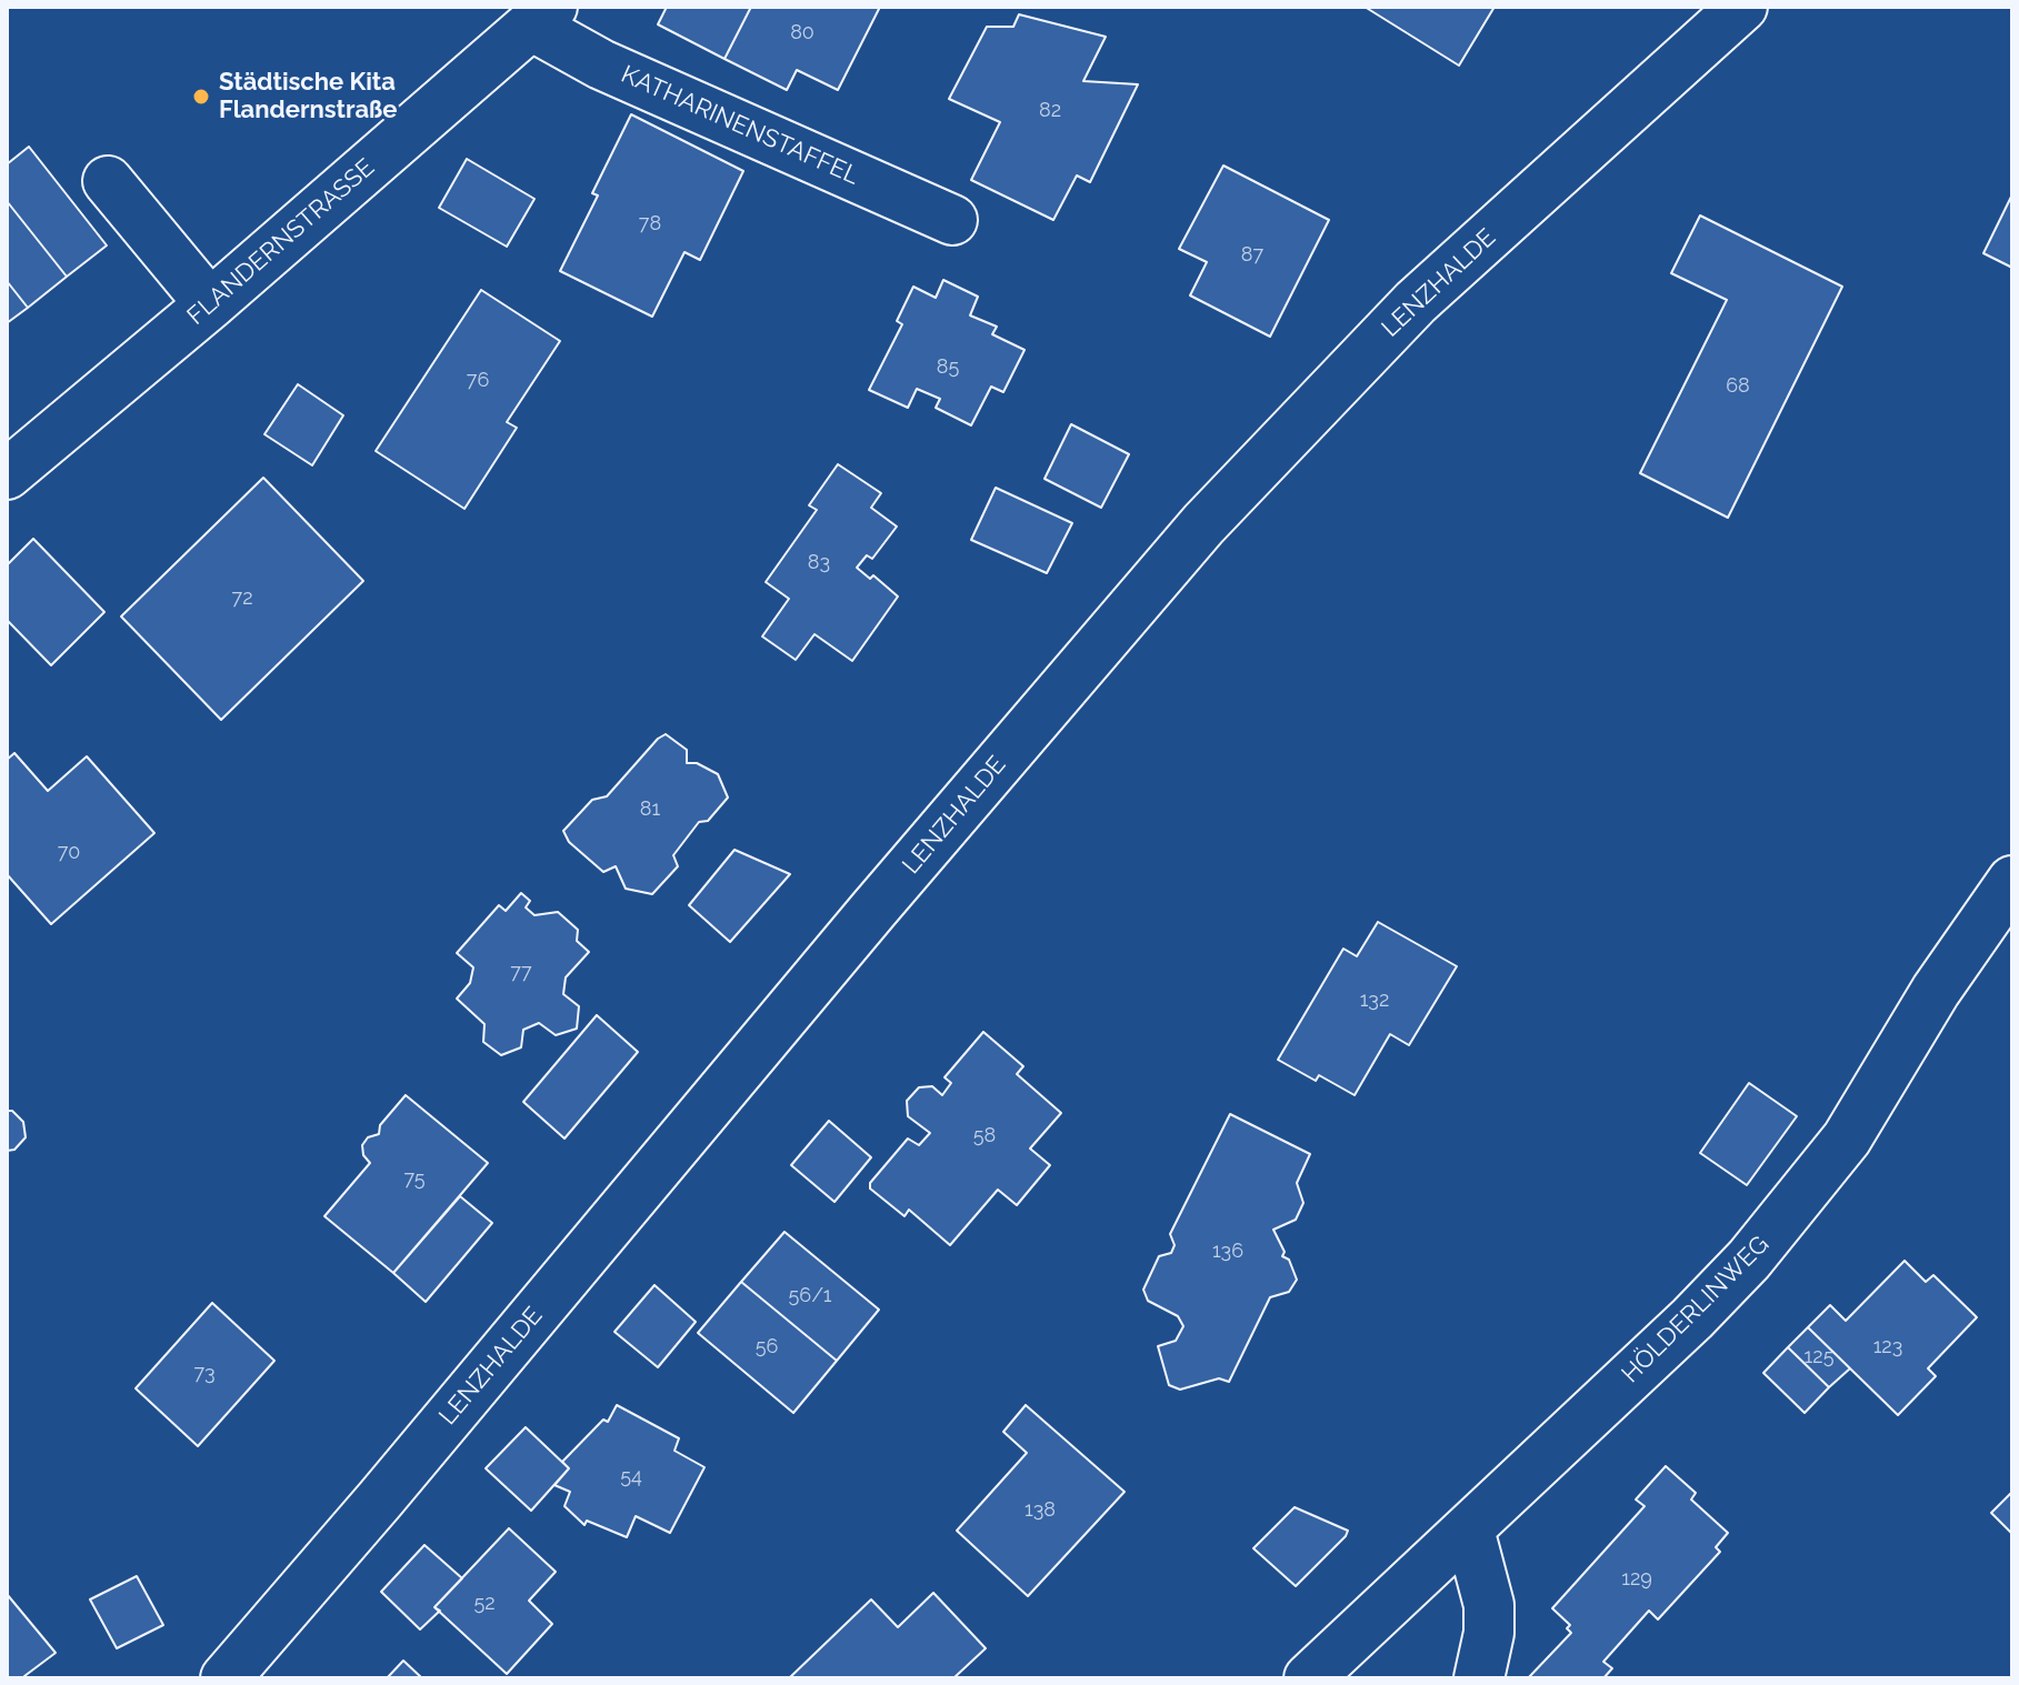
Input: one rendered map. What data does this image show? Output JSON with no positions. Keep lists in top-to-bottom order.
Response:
{
  "streets": {
    "street": [
      "KATHARINENSTAFFEL",
      "FLANDERNSTRASSE",
      "LENZHALDE",
      "HÖLDERLINWEG"
    ]
  },
  "crossings": [
    ["KATHARINENSTAFFEL", "FLANDERNSTRASSE"]
  ],
  "places": ["Städtische Kita Flandernstraße"],
  "house_numbers": [
    "80",
    "82",
    "78",
    "87",
    "85",
    "76",
    "68",
    "83",
    "72",
    "81",
    "70",
    "77",
    "132",
    "58",
    "75",
    "136",
    "56/1",
    "56",
    "123",
    "125",
    "73",
    "54",
    "138",
    "129",
    "52"
  ]
}
